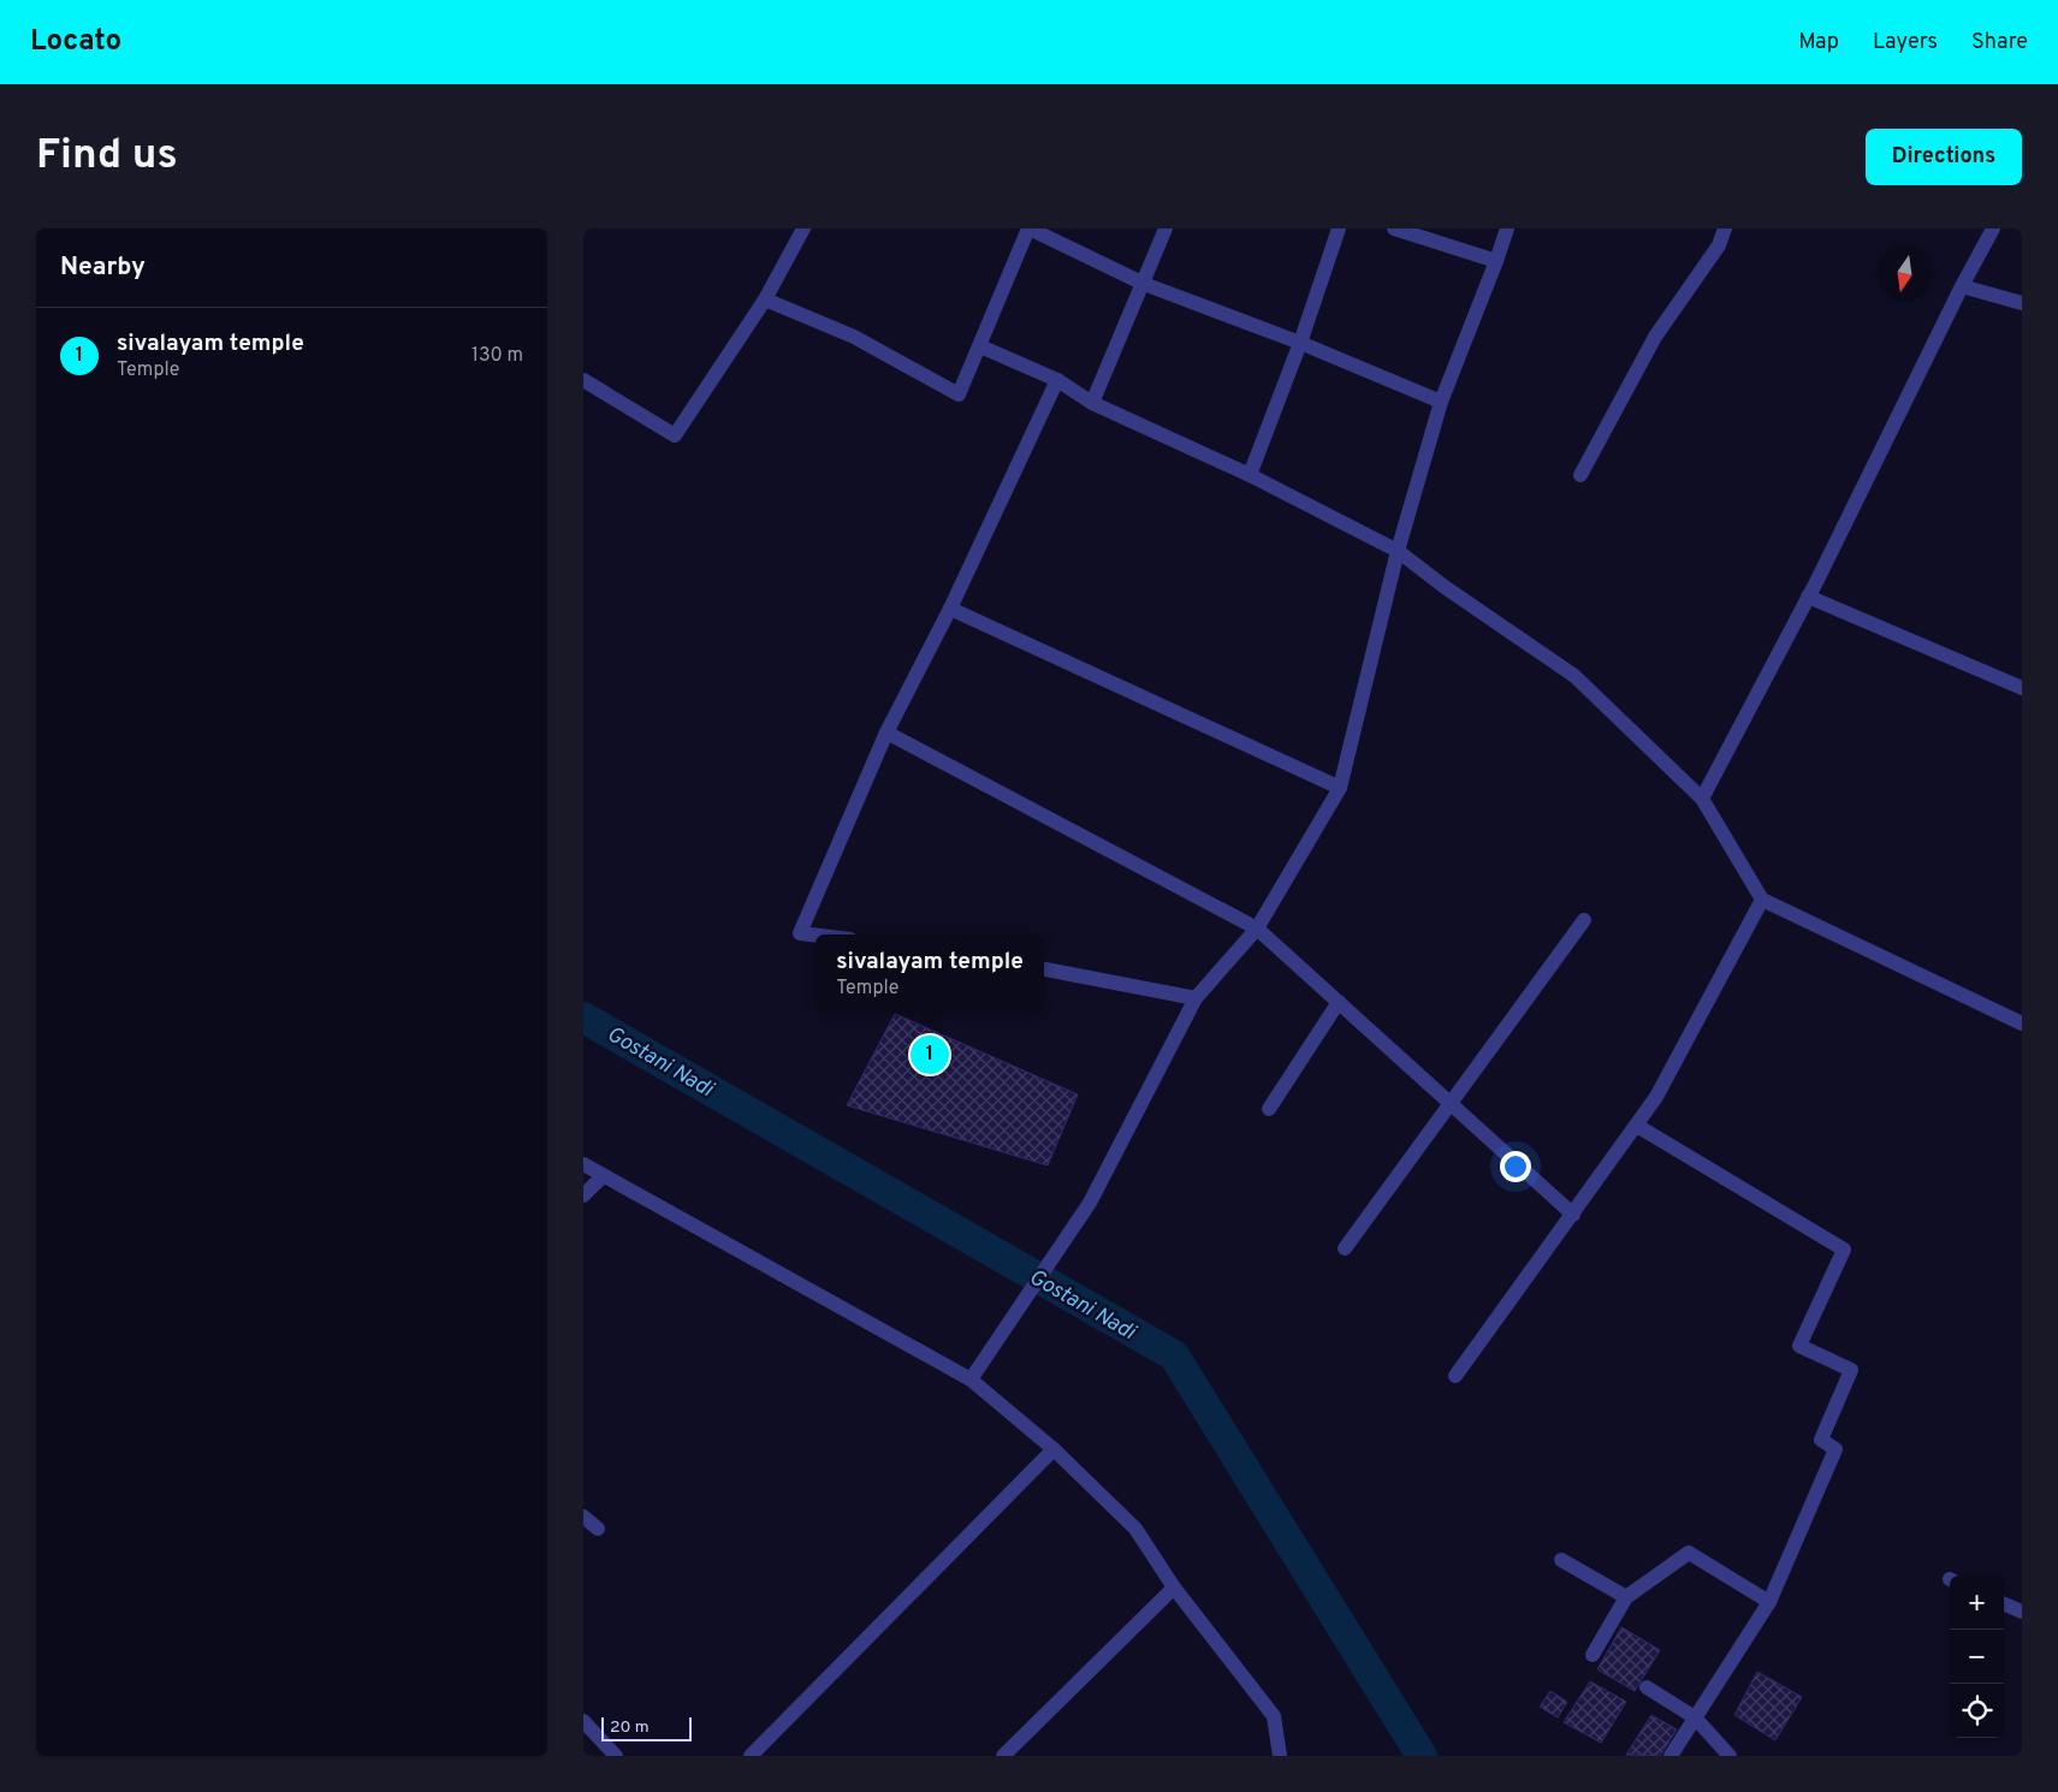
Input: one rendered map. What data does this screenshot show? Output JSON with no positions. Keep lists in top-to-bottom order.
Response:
{
  "water": ["Gostani Nadi"],
  "scale_bar": "20 m",
  "north": "bottom",
  "page": {
    "header": "Locato",
    "nav": ["Map", "Layers", "Share"],
    "buttons": "Directions",
    "title": "Find us",
    "heading": "Nearby",
    "list": [
      {
        "mark": "1",
        "name": "sivalayam temple",
        "note": "Temple",
        "value": "130 m"
      }
    ],
    "popup": ["sivalayam temple", "Temple"],
    "pins": "1",
    "map_buttons": ["+", "−"],
    "scale": "20 m"
  }
}
